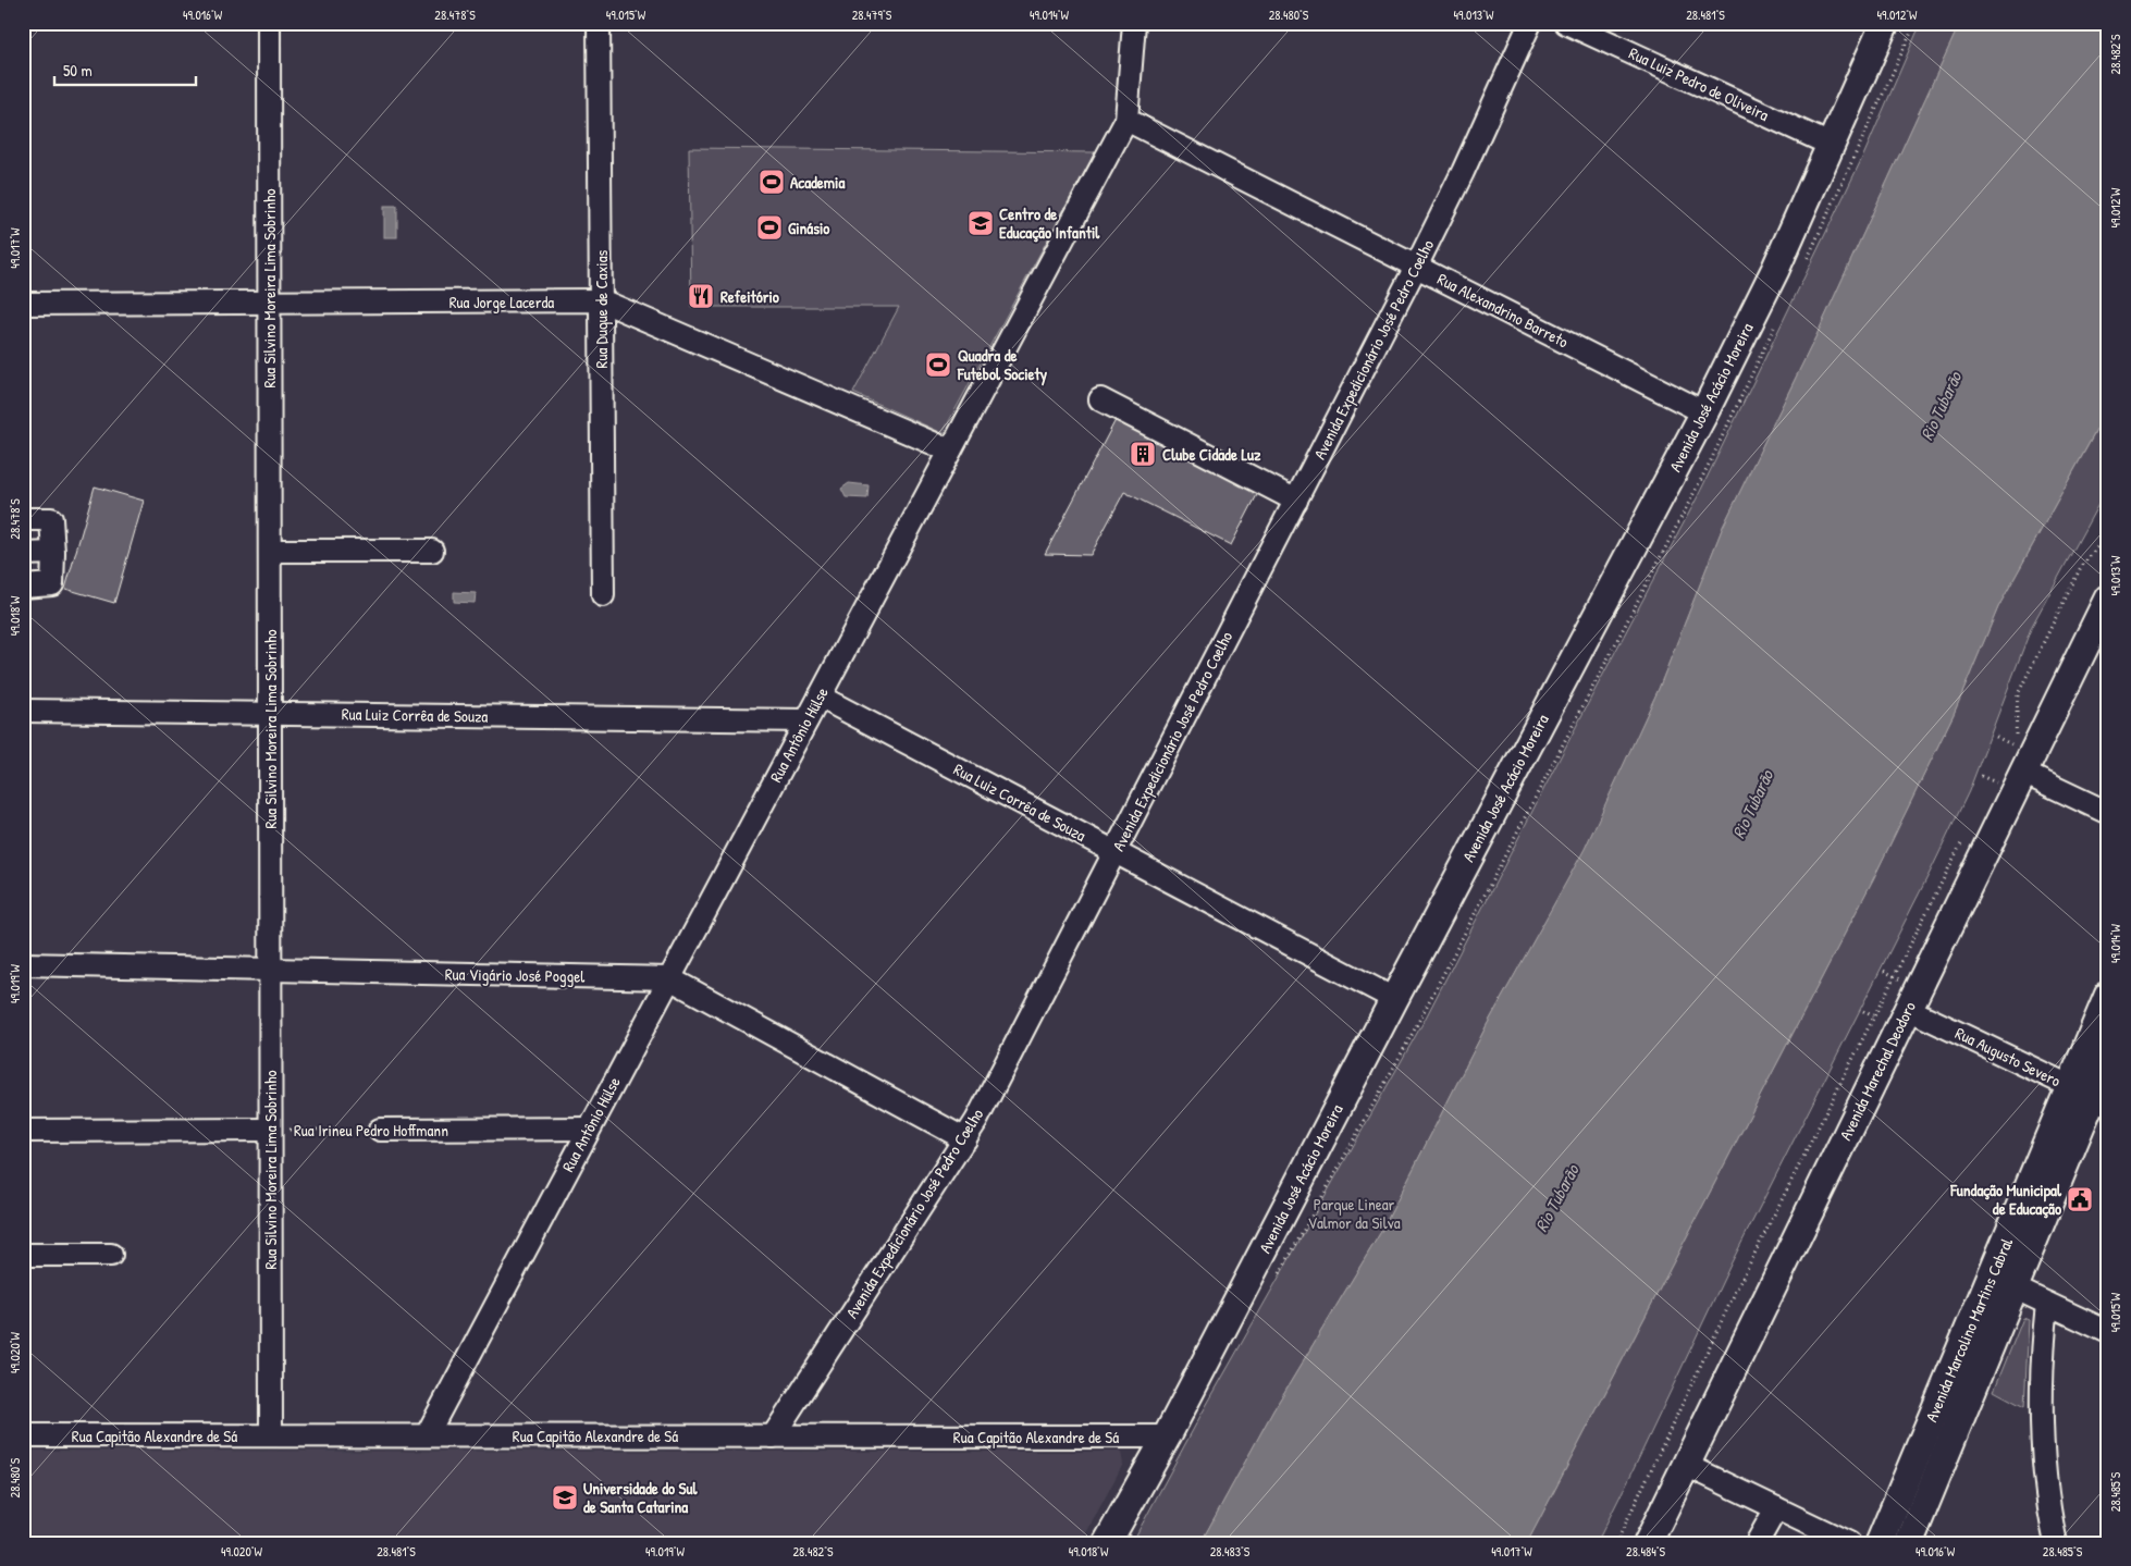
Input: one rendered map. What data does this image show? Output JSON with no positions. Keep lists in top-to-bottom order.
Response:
{
  "streets": {
    "main road": ["Avenida José Acácio Moreira", "Avenida Marechal Deodoro", "Avenida Marcolino Martins Cabral"],
    "street": [
      "Rua Luiz Pedro de Oliveira",
      "Rua Silvino Moreira Lima Sobrinho",
      "Rua Jorge Lacerda",
      "Rua Duque de Caxias",
      "Rua Alexandrino Barreto",
      "Avenida Expedicionário José Pedro Coelho",
      "Rua Luiz Corrêa de Souza",
      "Rua Antônio Hülse",
      "Rua Vigário José Poggel",
      "Rua Augusto Severo",
      "Rua Irineu Pedro Hoffmann",
      "Rua Capitão Alexandre de Sá"
    ]
  },
  "crossings": [
    ["Rua Luiz Pedro de Oliveira", "Avenida José Acácio Moreira"],
    ["Rua Silvino Moreira Lima Sobrinho", "Rua Jorge Lacerda"],
    ["Rua Silvino Moreira Lima Sobrinho", "Rua Luiz Corrêa de Souza"],
    ["Rua Silvino Moreira Lima Sobrinho", "Rua Vigário José Poggel"],
    ["Rua Silvino Moreira Lima Sobrinho", "Rua Irineu Pedro Hoffmann"],
    ["Rua Silvino Moreira Lima Sobrinho", "Rua Capitão Alexandre de Sá"],
    ["Rua Jorge Lacerda", "Rua Duque de Caxias"],
    ["Rua Jorge Lacerda", "Rua Antônio Hülse"],
    ["Rua Alexandrino Barreto", "Avenida Expedicionário José Pedro Coelho"],
    ["Rua Alexandrino Barreto", "Avenida José Acácio Moreira"],
    ["Rua Alexandrino Barreto", "Rua Antônio Hülse"],
    ["Avenida Expedicionário José Pedro Coelho", "Rua Luiz Corrêa de Souza"],
    ["Avenida Expedicionário José Pedro Coelho", "Rua Vigário José Poggel"],
    ["Avenida Expedicionário José Pedro Coelho", "Rua Capitão Alexandre de Sá"],
    ["Avenida José Acácio Moreira", "Rua Luiz Corrêa de Souza"],
    ["Avenida José Acácio Moreira", "Rua Capitão Alexandre de Sá"],
    ["Rua Luiz Corrêa de Souza", "Rua Antônio Hülse"],
    ["Rua Antônio Hülse", "Rua Vigário José Poggel"],
    ["Rua Antônio Hülse", "Rua Irineu Pedro Hoffmann"],
    ["Rua Antônio Hülse", "Rua Capitão Alexandre de Sá"],
    ["Rua Augusto Severo", "Avenida Marechal Deodoro"],
    ["Rua Augusto Severo", "Avenida Marcolino Martins Cabral"]
  ],
  "water": ["Rio Tubarão"],
  "parks": ["Parque Linear Valmor da Silva"],
  "places": {
    "sports": ["Academia", "Ginásio", "Quadra de Futebol Society"],
    "school or university": ["Centro de Educação Infantil", "Universidade do Sul de Santa Catarina"],
    "restaurant": ["Refeitório"],
    "building": ["Clube Cidade Luz"],
    "public building": ["Fundação Municipal de Educação"]
  },
  "scale_bar": "50 m",
  "coordinates": [
    "49.016°W",
    "28.478°S",
    "49.015°W",
    "28.479°S",
    "49.014°W",
    "28.480°S",
    "49.013°W",
    "28.481°S",
    "49.012°W",
    "28.482°S",
    "49.017°W",
    "49.018°W",
    "49.019°W",
    "49.020°W",
    "28.485°S",
    "28.483°S",
    "28.484°S"
  ]
}
